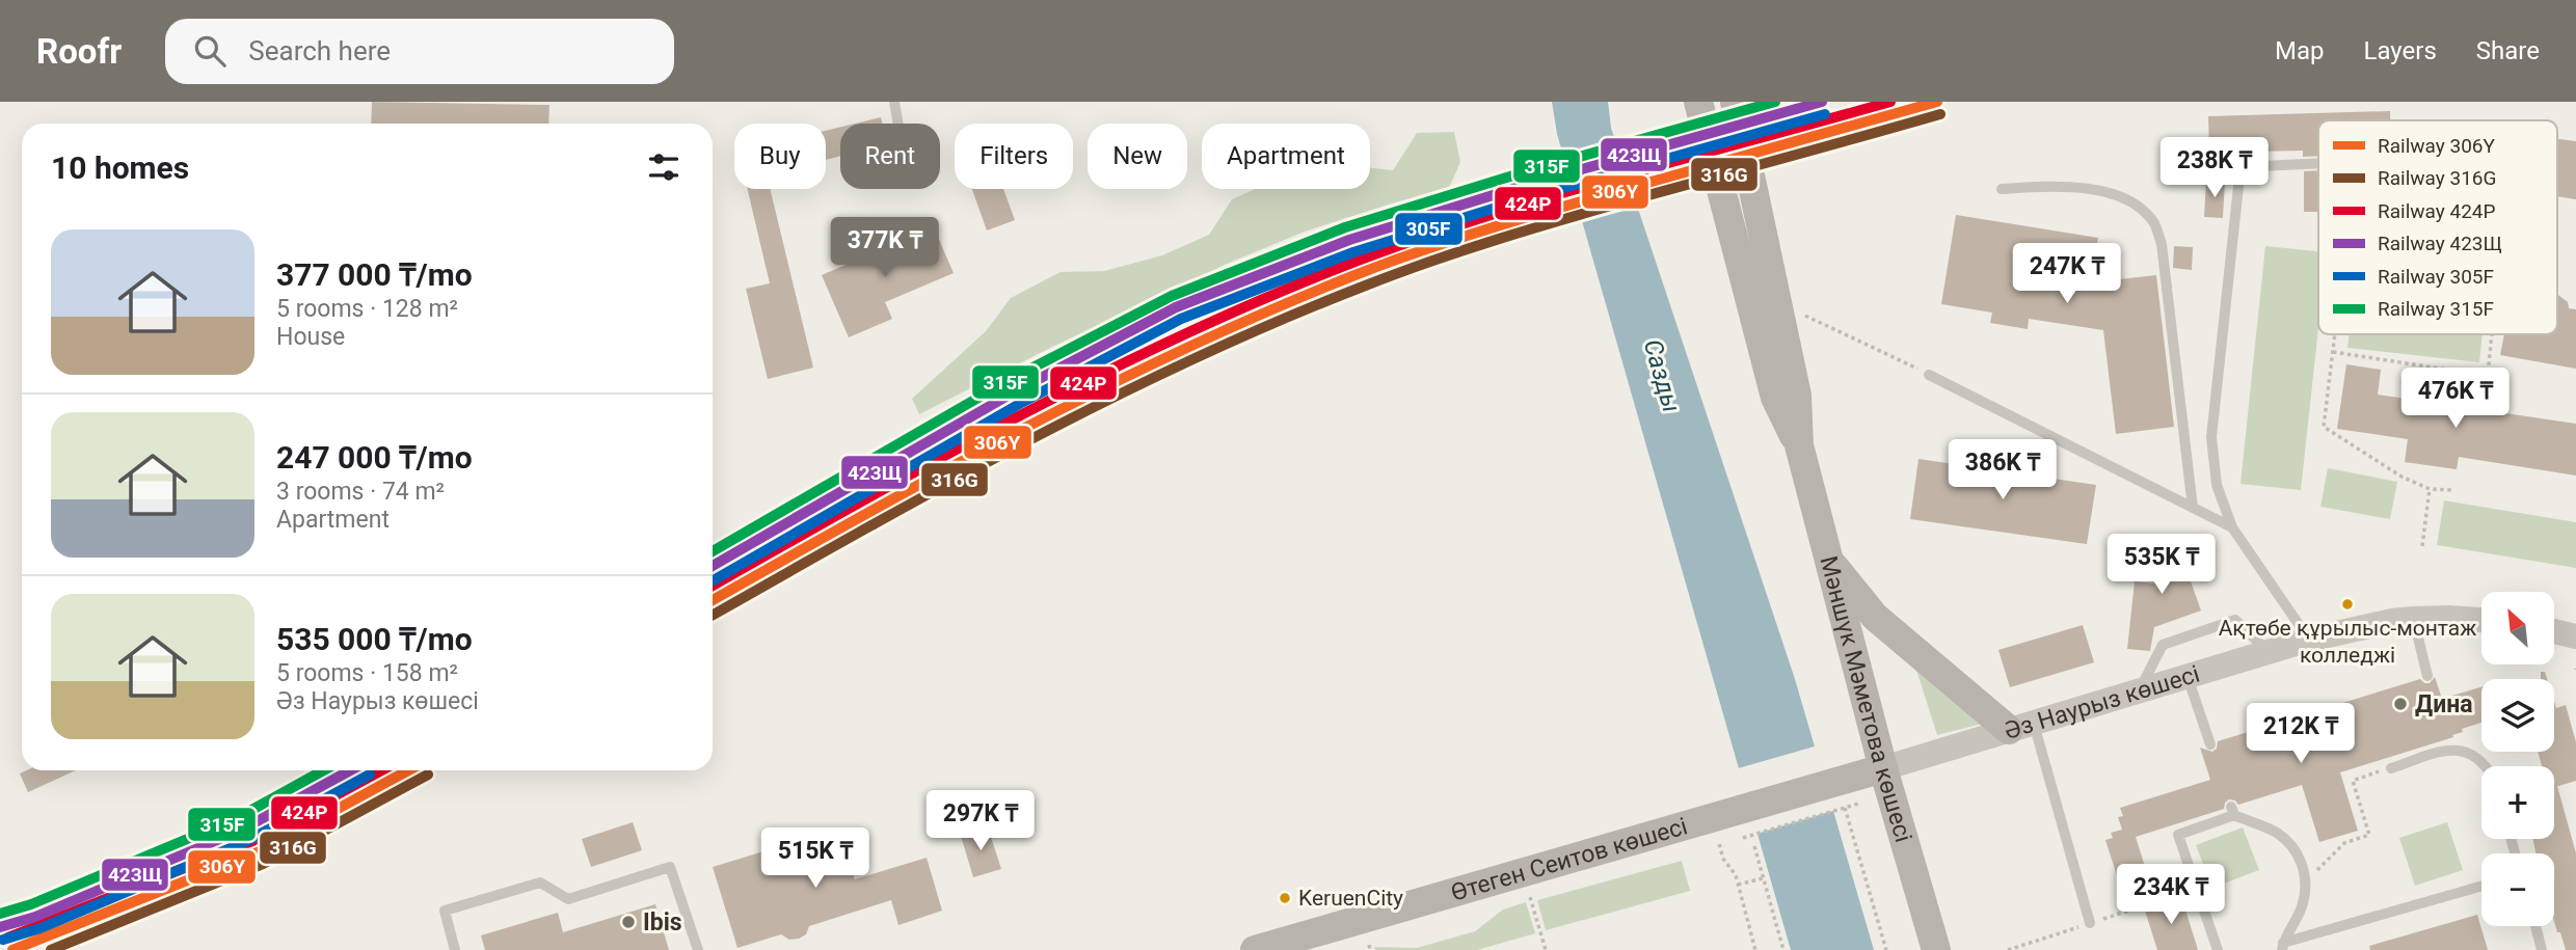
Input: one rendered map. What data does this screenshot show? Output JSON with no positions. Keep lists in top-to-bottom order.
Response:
{
  "streets": {
    "main road": ["Мәншүк Мәметова көшесі", "Өтеген Сеитов көшесі"],
    "street": ["Әз Наурыз көшесі"]
  },
  "crossings": [
    ["Мәншүк Мәметова көшесі", "Әз Наурыз көшесі"],
    ["Мәншүк Мәметова көшесі", "Өтеген Сеитов көшесі"],
    ["Әз Наурыз көшесі", "Өтеген Сеитов көшесі"]
  ],
  "water": ["Сазды"],
  "places": [
    "Ақтөбе құрылыс-монтаж колледжі",
    "Дина",
    "KeruenCity",
    "Ibis"
  ],
  "lines": [
    "rail line 306Y",
    "rail line 424Р",
    "rail line 423Щ",
    "rail line 315F",
    "rail line 316G",
    "rail line 305F"
  ],
  "legend": [
    "Railway 306Y",
    "Railway 316G",
    "Railway 424Р",
    "Railway 423Щ",
    "Railway 305F",
    "Railway 315F"
  ],
  "north": "top left",
  "page": {
    "header": "Roofr",
    "search": "Search here",
    "nav": ["Map", "Layers", "Share"],
    "chip": [
      "Buy",
      "Rent",
      "Filters",
      "New",
      "Apartment"
    ],
    "heading": "10 homes",
    "price": [
      "238K ₸",
      "377K ₸",
      "247K ₸",
      "476K ₸",
      "386K ₸",
      "535K ₸",
      "212K ₸",
      "297K ₸",
      "515K ₸",
      "234K ₸"
    ],
    "list": [
      {
        "name": "377 000 ₸/mo",
        "note": "5 rooms · 128 m² · House"
      },
      {
        "name": "247 000 ₸/mo",
        "note": "3 rooms · 74 m² · Apartment"
      },
      {
        "name": "535 000 ₸/mo",
        "note": "5 rooms · 158 m² · Әз Наурыз көшесі"
      }
    ],
    "map_buttons": ["+", "−"]
  }
}
